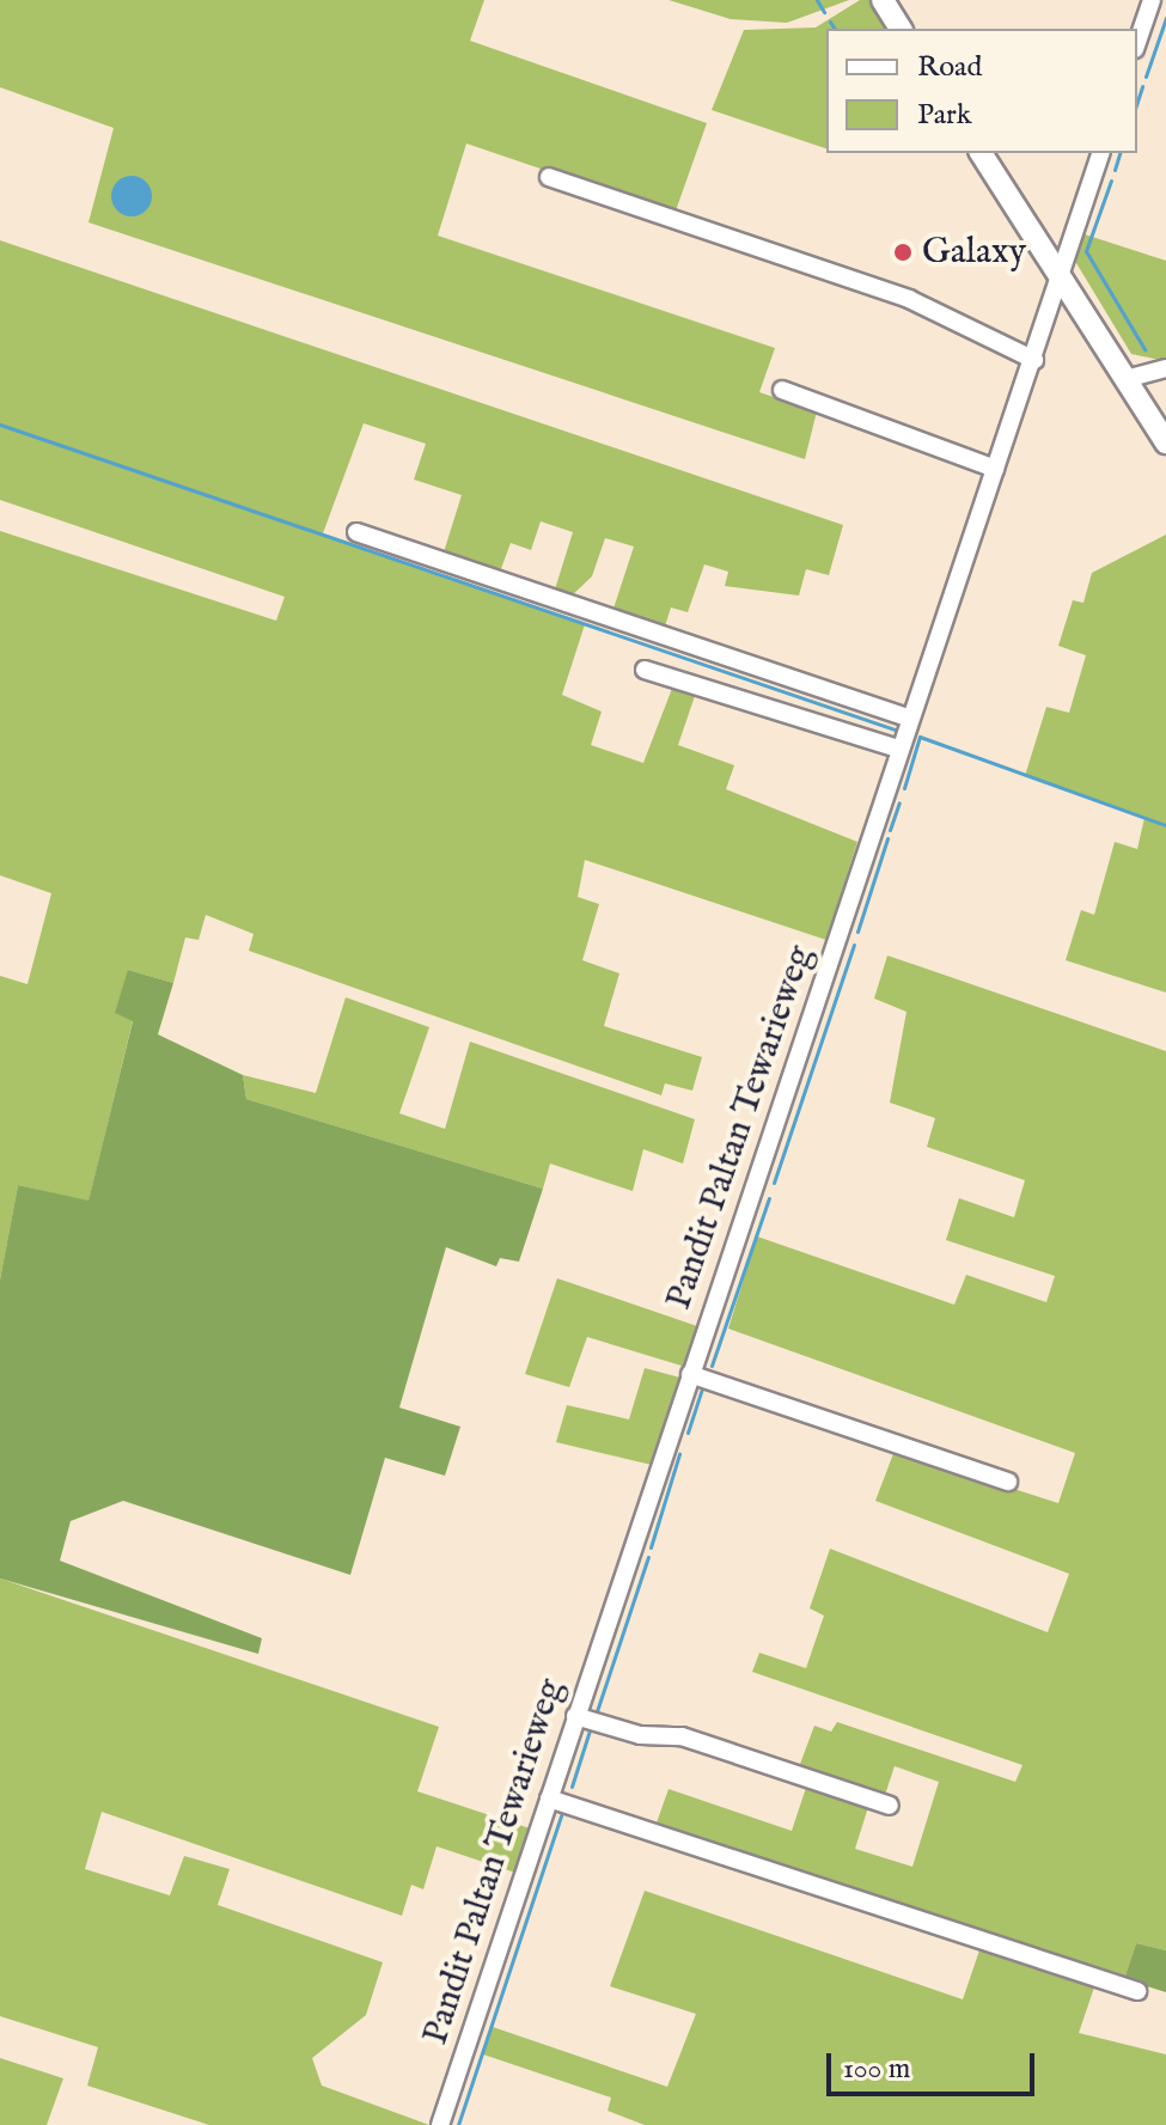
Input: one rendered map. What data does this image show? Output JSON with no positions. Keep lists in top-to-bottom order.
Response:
{
  "streets": {
    "street": ["Pandit Paltan Tewarieweg"]
  },
  "places": ["Galaxy"],
  "legend": ["Road", "Park"],
  "scale_bar": "100 m"
}
